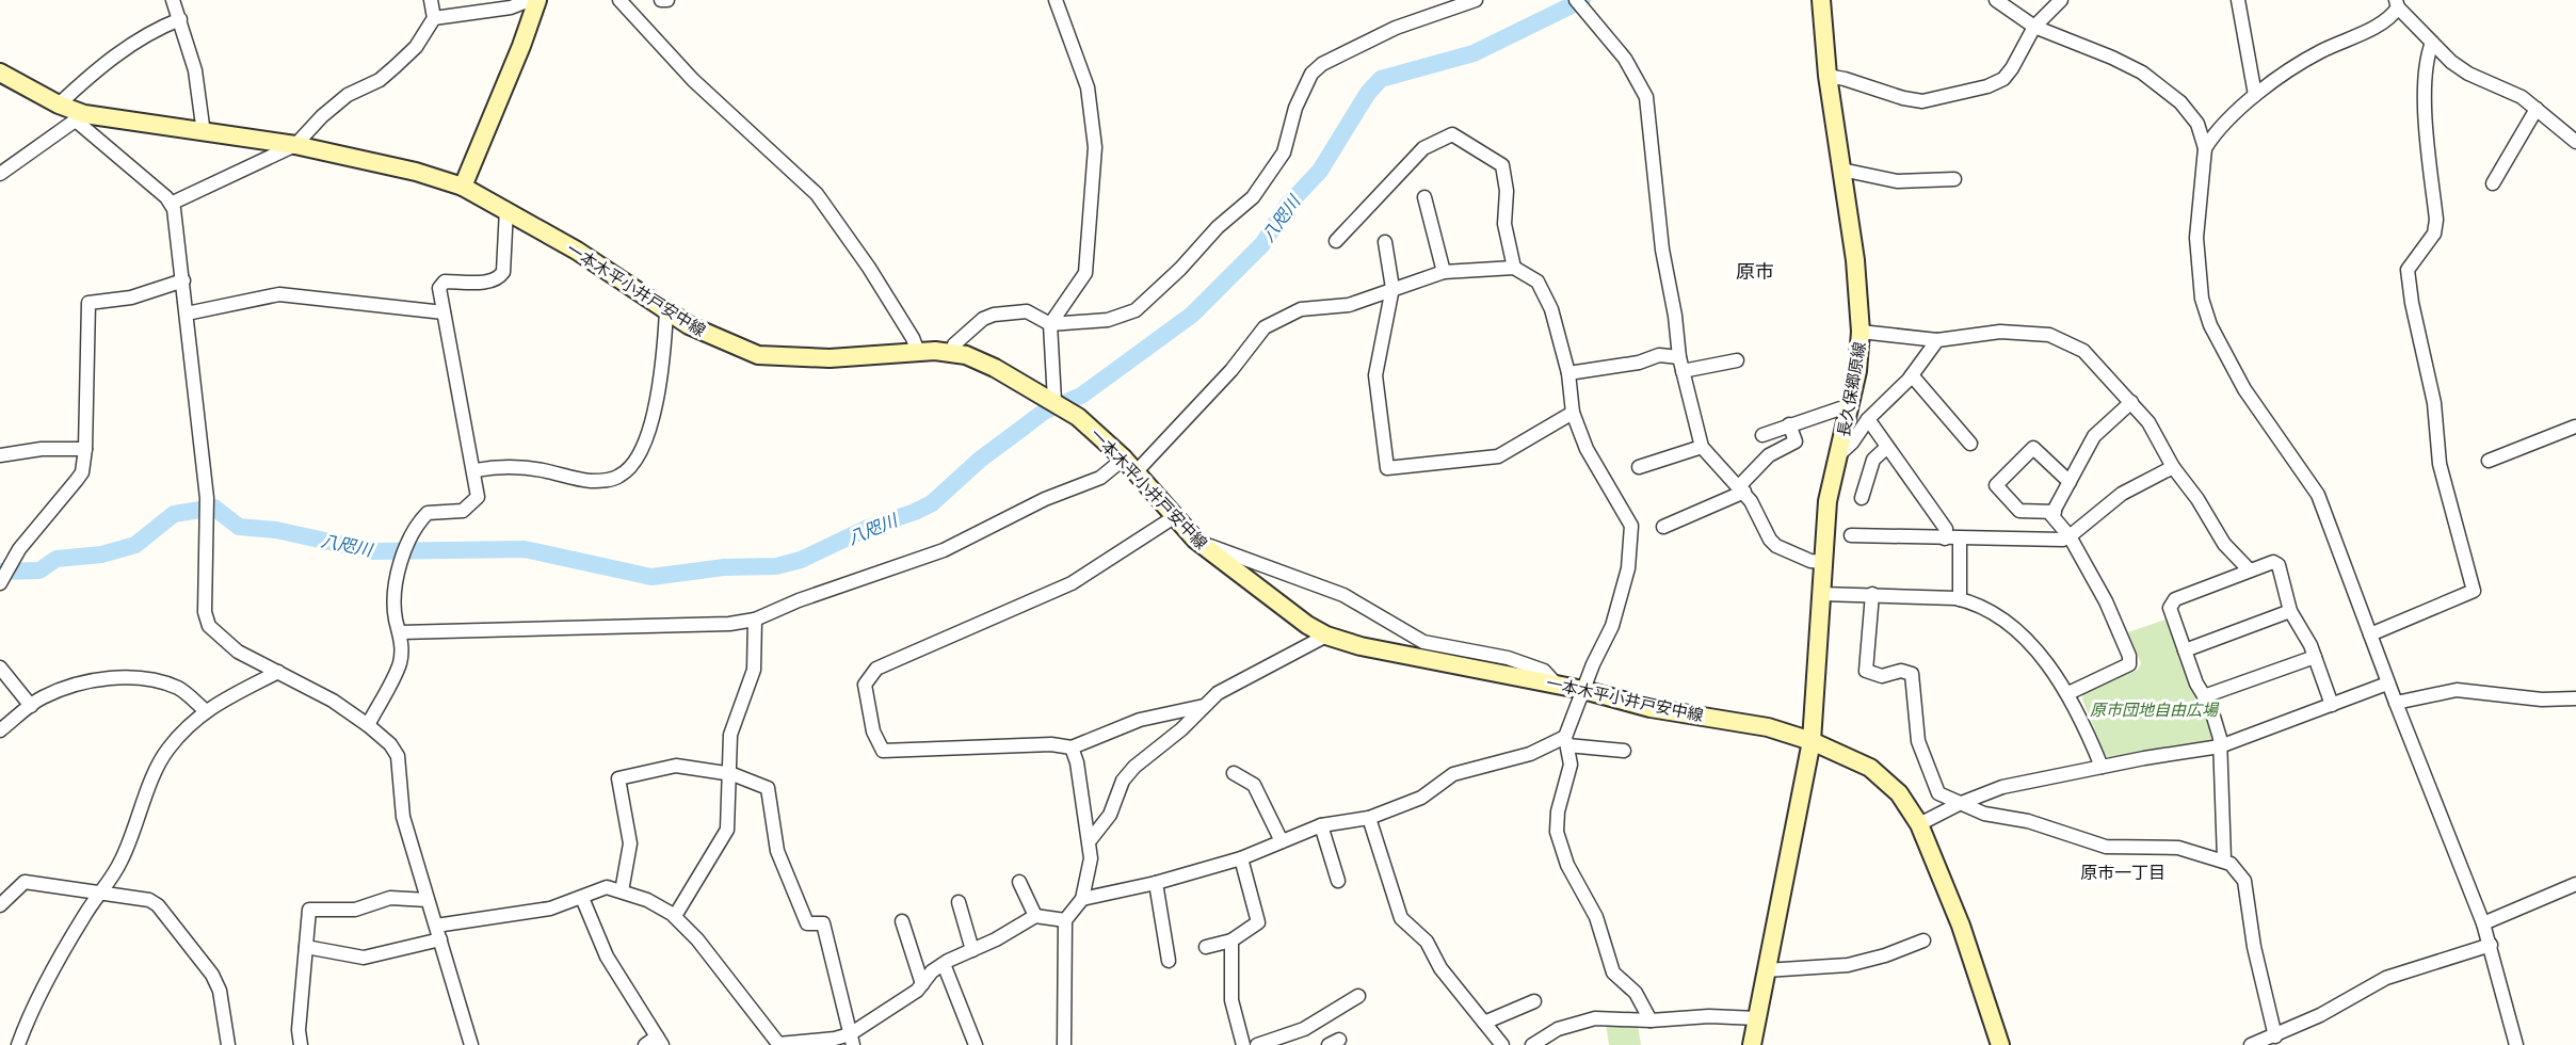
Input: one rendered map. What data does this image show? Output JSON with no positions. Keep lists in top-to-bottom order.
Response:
{
  "streets": {
    "main road": ["一本木平小井戸安中線", "長久保郷原線"]
  },
  "crossings": [
    ["一本木平小井戸安中線", "長久保郷原線"]
  ],
  "districts": ["原市", "原市一丁目"],
  "water": ["八咫川"],
  "parks": ["原市団地自由広場"]
}
